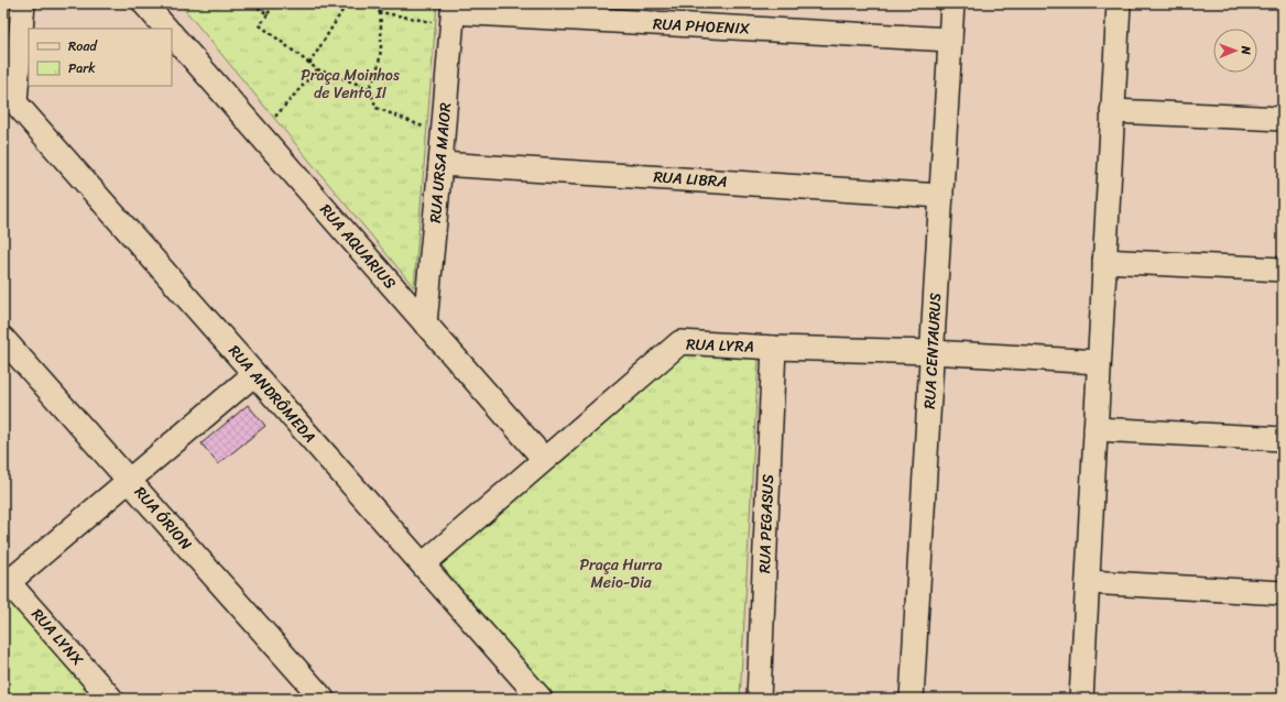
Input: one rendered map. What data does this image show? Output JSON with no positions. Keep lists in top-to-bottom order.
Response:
{
  "streets": {
    "street": [
      "RUA PHOENIX",
      "RUA URSA MAIOR",
      "RUA LIBRA",
      "RUA AQUARIUS",
      "RUA LYRA",
      "RUA CENTAURUS",
      "RUA ANDRÔMEDA",
      "RUA ÓRION",
      "RUA PEGASUS",
      "RUA LYNX"
    ]
  },
  "crossings": [
    ["RUA PHOENIX", "RUA URSA MAIOR"],
    ["RUA PHOENIX", "RUA CENTAURUS"],
    ["RUA URSA MAIOR", "RUA LIBRA"],
    ["RUA URSA MAIOR", "RUA AQUARIUS"],
    ["RUA LIBRA", "RUA CENTAURUS"],
    ["RUA AQUARIUS", "RUA LYRA"],
    ["RUA LYRA", "RUA CENTAURUS"],
    ["RUA LYRA", "RUA ANDRÔMEDA"],
    ["RUA LYRA", "RUA PEGASUS"]
  ],
  "parks": ["Praça Moinhos de Vento II", "Praça Hurra Meio-Dia"],
  "legend": ["Road", "Park"],
  "north": "right"
}
